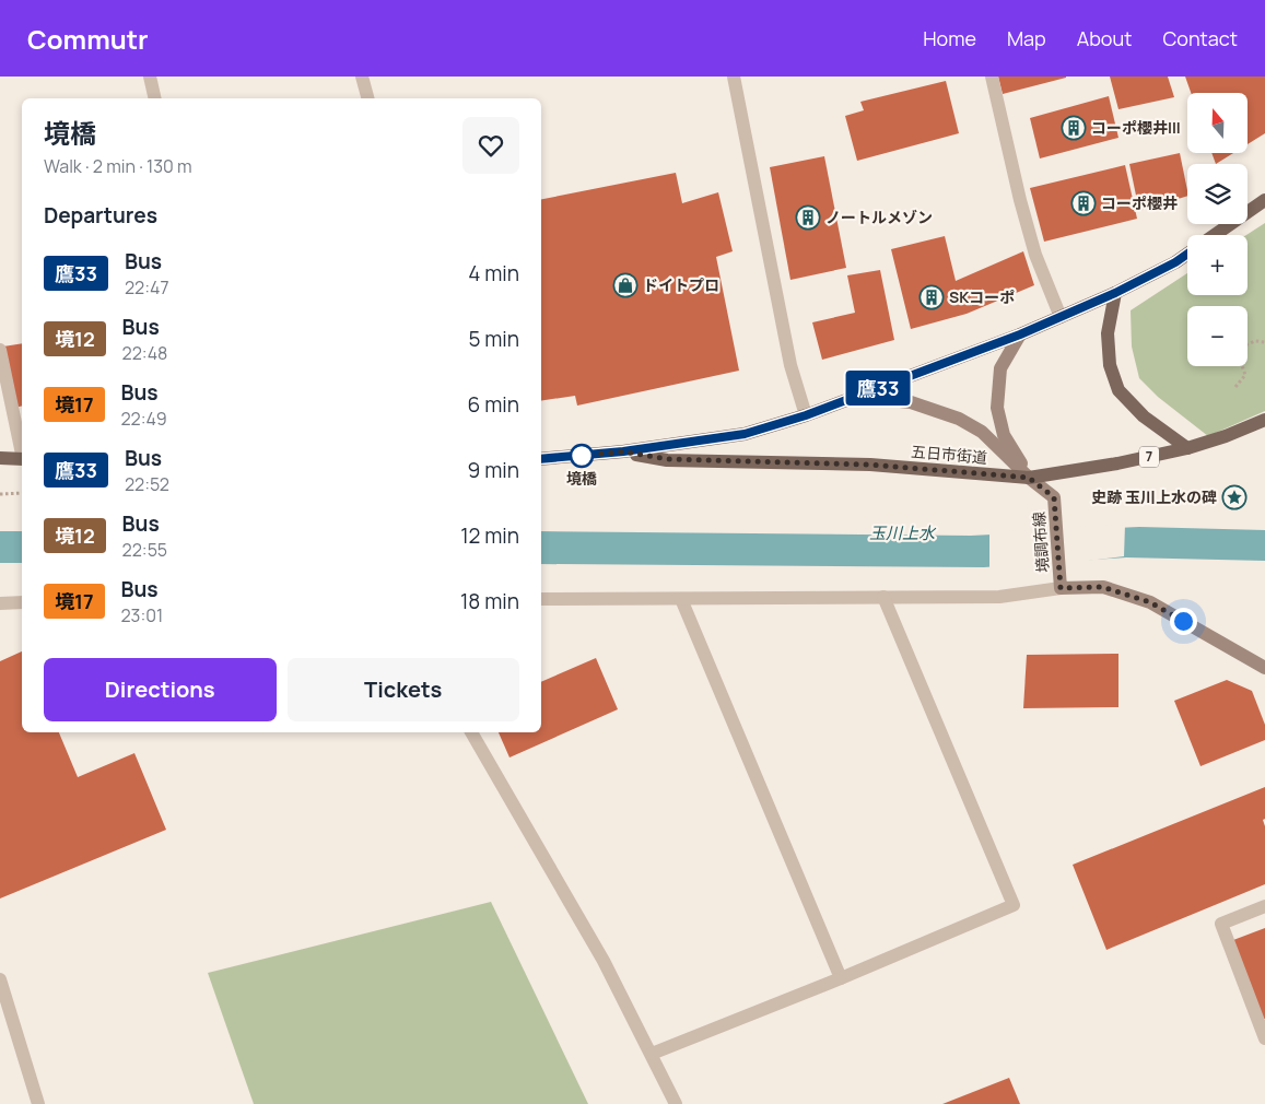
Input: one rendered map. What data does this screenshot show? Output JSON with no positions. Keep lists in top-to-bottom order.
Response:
{
  "streets": {
    "main road": ["五日市街道", "7", "境調布線"]
  },
  "crossings": [
    ["五日市街道", "境調布線"]
  ],
  "water": ["玉川上水"],
  "places": {
    "building": [
      "コーポ櫻井III",
      "コーポ櫻井",
      "ノートルメゾン",
      "SKコーポ"
    ],
    "shop": ["ドイトプロ"],
    "other": ["境橋"],
    "place": ["史跡 玉川上水の碑"]
  },
  "lines": ["bus line 鷹33"],
  "north": "top",
  "page": {
    "header": "Commutr",
    "nav": [
      "Home",
      "Map",
      "About",
      "Contact"
    ],
    "on_map": "鷹33",
    "map_buttons": ["+", "−"],
    "heading": [
      ["境橋", "Walk · 2 min · 130 m"],
      "Departures"
    ],
    "list": [
      {
        "mark": "鷹33",
        "name": "Bus",
        "note": "22:47",
        "value": "4 min"
      },
      {
        "mark": "境12",
        "name": "Bus",
        "note": "22:48",
        "value": "5 min"
      },
      {
        "mark": "境17",
        "name": "Bus",
        "note": "22:49",
        "value": "6 min"
      },
      {
        "mark": "鷹33",
        "name": "Bus",
        "note": "22:52",
        "value": "9 min"
      },
      {
        "mark": "境12",
        "name": "Bus",
        "note": "22:55",
        "value": "12 min"
      },
      {
        "mark": "境17",
        "name": "Bus",
        "note": "23:01",
        "value": "18 min"
      }
    ],
    "buttons": ["Directions", "Tickets"]
  }
}
